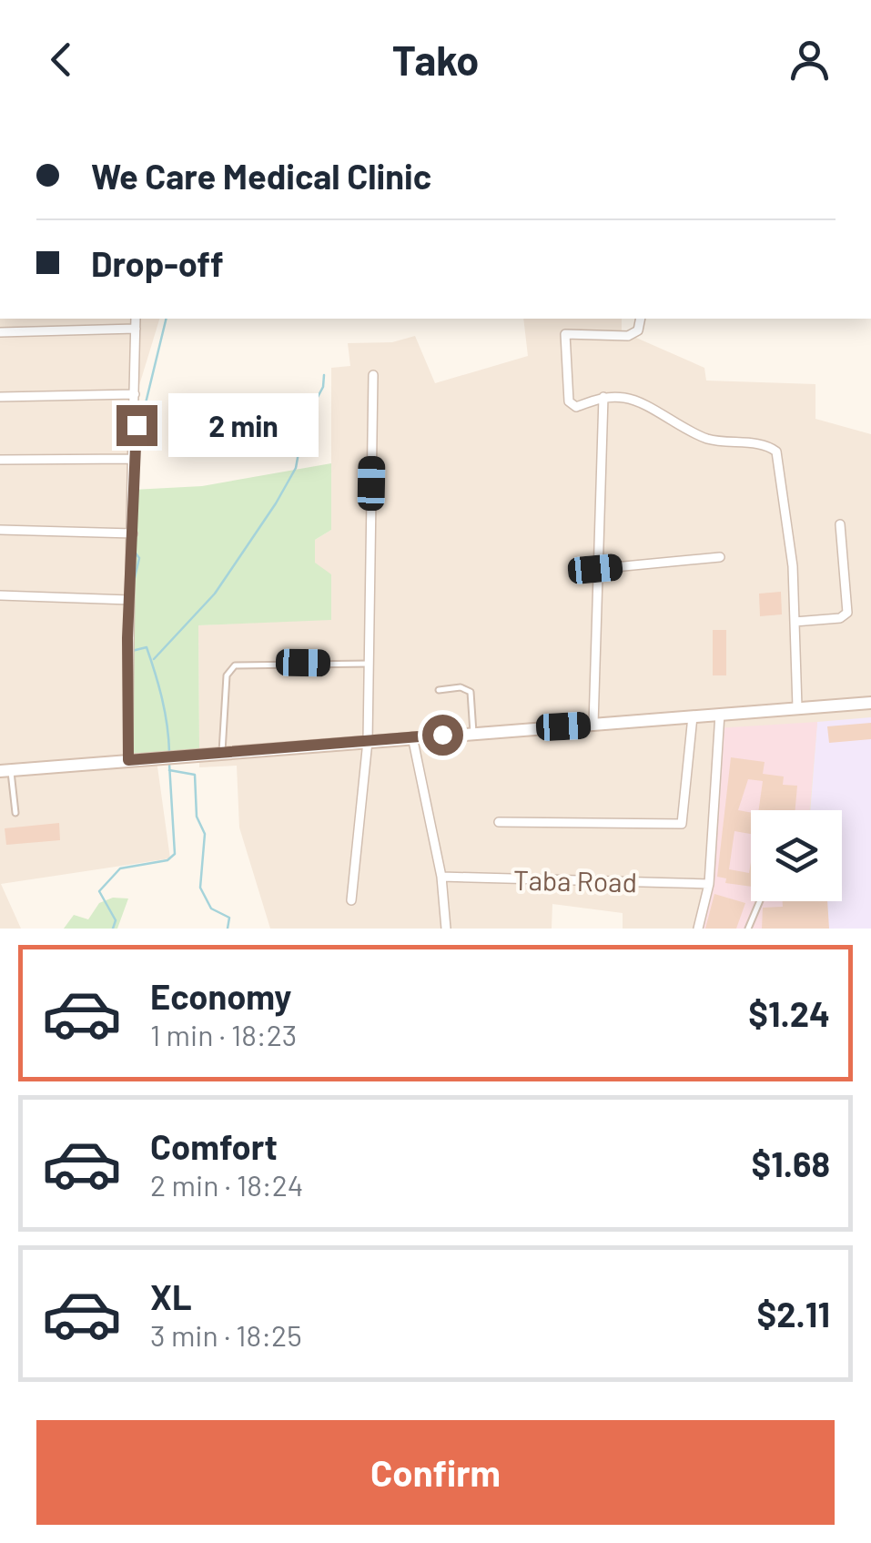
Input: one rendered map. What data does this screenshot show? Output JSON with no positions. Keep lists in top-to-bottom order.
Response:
{
  "streets": {
    "street": ["Taba Road"]
  },
  "page": {
    "header": "Tako",
    "banner": ["We Care Medical Clinic", "Drop-off"],
    "bubble": "2 min",
    "list": [
      {
        "name": "Economy",
        "note": "1 min · 18:23",
        "value": "$1.24"
      },
      {
        "name": "Comfort",
        "note": "2 min · 18:24",
        "value": "$1.68"
      },
      {
        "name": "XL",
        "note": "3 min · 18:25",
        "value": "$2.11"
      }
    ],
    "buttons": "Confirm"
  }
}
